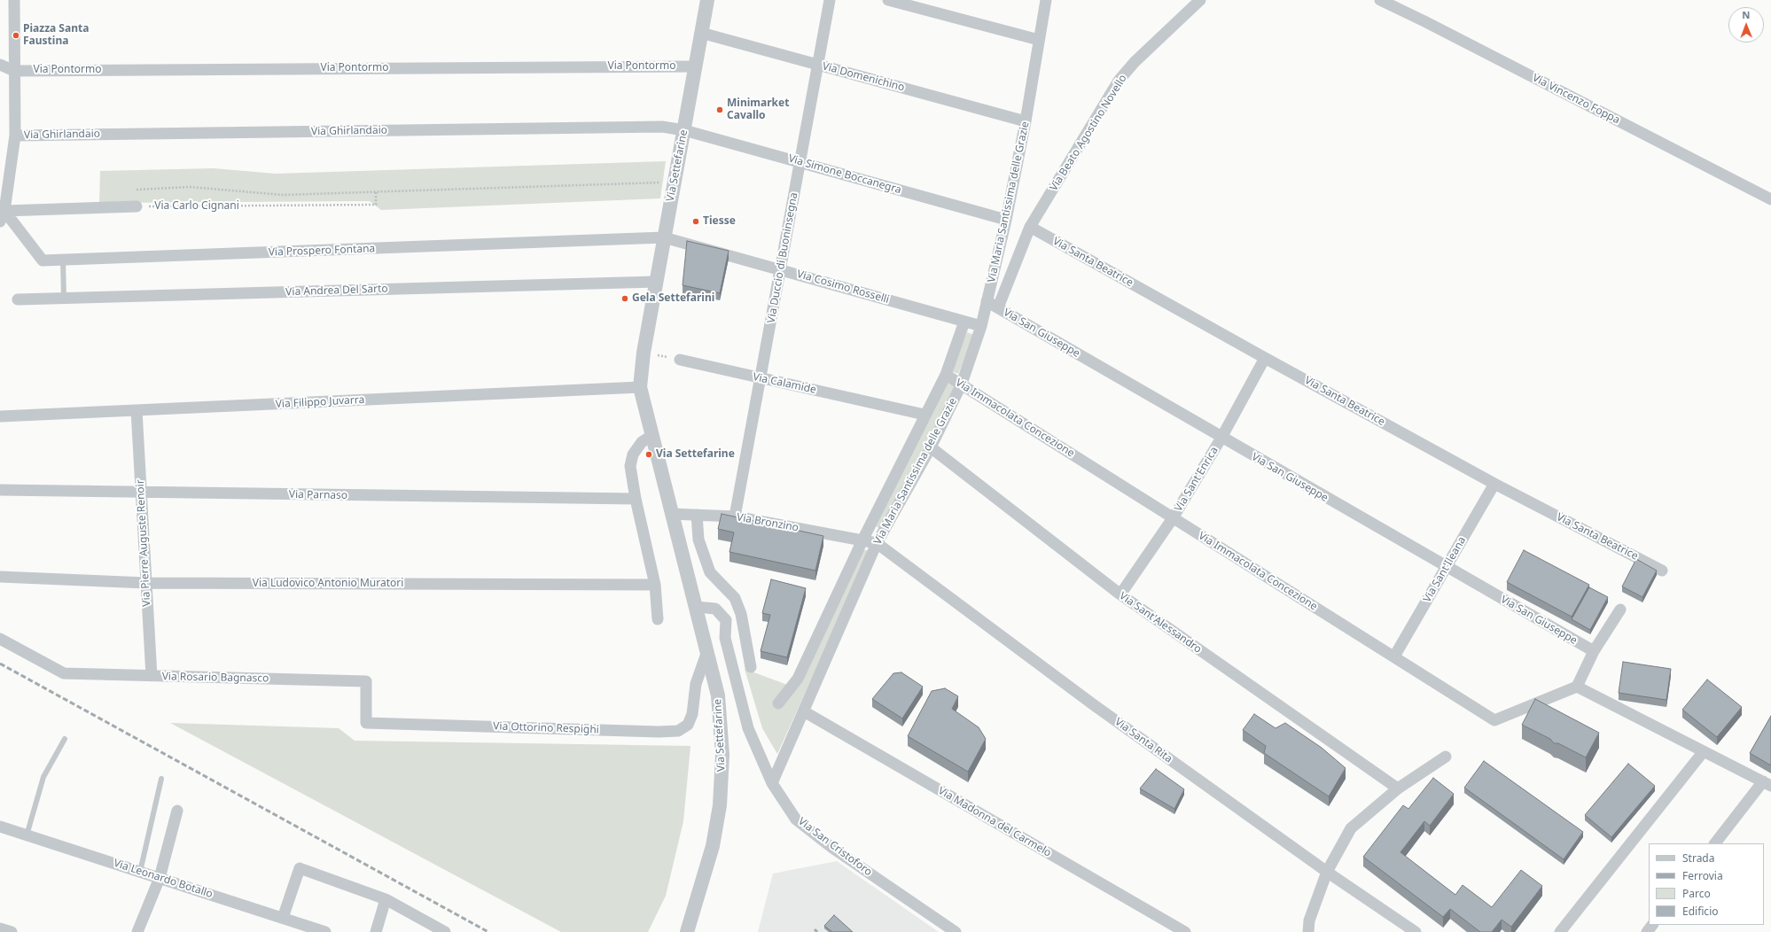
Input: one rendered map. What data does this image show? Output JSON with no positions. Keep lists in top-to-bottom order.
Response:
{
  "streets": {
    "street": [
      "Via Pontormo",
      "Via Domenichino",
      "Via Vincenzo Foppa",
      "Via Ghirlandaio",
      "Via Beato Agostino Novello",
      "Via Settefarine",
      "Via Simone Boccanegra",
      "Via Maria Santissima delle Grazie",
      "Via Prospero Fontana",
      "Via Duccio di Buoninsegna",
      "Via Santa Beatrice",
      "Via Cosimo Rosselli",
      "Via Andrea Del Sarto",
      "Via San Giuseppe",
      "Via Calamide",
      "Via Filippo Juvarra",
      "Via Immacolata Concezione",
      "Via Sant'Enrica",
      "Via Parnaso",
      "Via Bronzino",
      "Via Pierre Auguste Renoir",
      "Via Sant'Ileana",
      "Via Ludovico Antonio Muratori",
      "Via Sant'Alessandro",
      "Via Rosario Bagnasco",
      "Via Ottorino Respighi",
      "Via Santa Rita",
      "Via Madonna del Carmelo",
      "Via San Cristoforo",
      "Via Leonardo Botallo"
    ],
    "path": ["Via Carlo Cignani"]
  },
  "crossings": [
    ["Via Pontormo", "Via Settefarine"],
    ["Via Domenichino", "Via Settefarine"],
    ["Via Domenichino", "Via Maria Santissima delle Grazie"],
    ["Via Domenichino", "Via Duccio di Buoninsegna"],
    ["Via Ghirlandaio", "Via Settefarine"],
    ["Via Ghirlandaio", "Via Simone Boccanegra"],
    ["Via Beato Agostino Novello", "Via Maria Santissima delle Grazie"],
    ["Via Beato Agostino Novello", "Via Santa Beatrice"],
    ["Via Settefarine", "Via Simone Boccanegra"],
    ["Via Settefarine", "Via Prospero Fontana"],
    ["Via Settefarine", "Via Cosimo Rosselli"],
    ["Via Settefarine", "Via Andrea Del Sarto"],
    ["Via Settefarine", "Via Filippo Juvarra"],
    ["Via Settefarine", "Via Bronzino"],
    ["Via Settefarine", "Via Ottorino Respighi"],
    ["Via Settefarine", "Via San Cristoforo"],
    ["Via Simone Boccanegra", "Via Maria Santissima delle Grazie"],
    ["Via Simone Boccanegra", "Via Duccio di Buoninsegna"],
    ["Via Maria Santissima delle Grazie", "Via Santa Beatrice"],
    ["Via Maria Santissima delle Grazie", "Via Cosimo Rosselli"],
    ["Via Maria Santissima delle Grazie", "Via San Giuseppe"],
    ["Via Maria Santissima delle Grazie", "Via Calamide"],
    ["Via Maria Santissima delle Grazie", "Via Immacolata Concezione"],
    ["Via Maria Santissima delle Grazie", "Via Bronzino"],
    ["Via Maria Santissima delle Grazie", "Via Sant'Alessandro"],
    ["Via Maria Santissima delle Grazie", "Via Santa Rita"],
    ["Via Maria Santissima delle Grazie", "Via Madonna del Carmelo"],
    ["Via Maria Santissima delle Grazie", "Via San Cristoforo"],
    ["Via Prospero Fontana", "Via Cosimo Rosselli"],
    ["Via Duccio di Buoninsegna", "Via Cosimo Rosselli"],
    ["Via Duccio di Buoninsegna", "Via Calamide"],
    ["Via Duccio di Buoninsegna", "Via Bronzino"],
    ["Via Santa Beatrice", "Via Sant'Enrica"],
    ["Via Santa Beatrice", "Via Sant'Ileana"],
    ["Via San Giuseppe", "Via Sant'Enrica"],
    ["Via San Giuseppe", "Via Sant'Ileana"],
    ["Via Filippo Juvarra", "Via Pierre Auguste Renoir"],
    ["Via Immacolata Concezione", "Via Sant'Enrica"],
    ["Via Immacolata Concezione", "Via Sant'Ileana"],
    ["Via Sant'Enrica", "Via Sant'Alessandro"],
    ["Via Parnaso", "Via Pierre Auguste Renoir"],
    ["Via Bronzino", "Via Santa Rita"],
    ["Via Pierre Auguste Renoir", "Via Ludovico Antonio Muratori"],
    ["Via Pierre Auguste Renoir", "Via Rosario Bagnasco"],
    ["Via Rosario Bagnasco", "Via Ottorino Respighi"]
  ],
  "places": [
    "Piazza Santa Faustina",
    "Minimarket Cavallo",
    "Tiesse",
    "Gela Settefarini",
    "Via Settefarine"
  ],
  "legend": [
    "Strada",
    "Ferrovia",
    "Parco",
    "Edificio"
  ],
  "north": "top"
}
